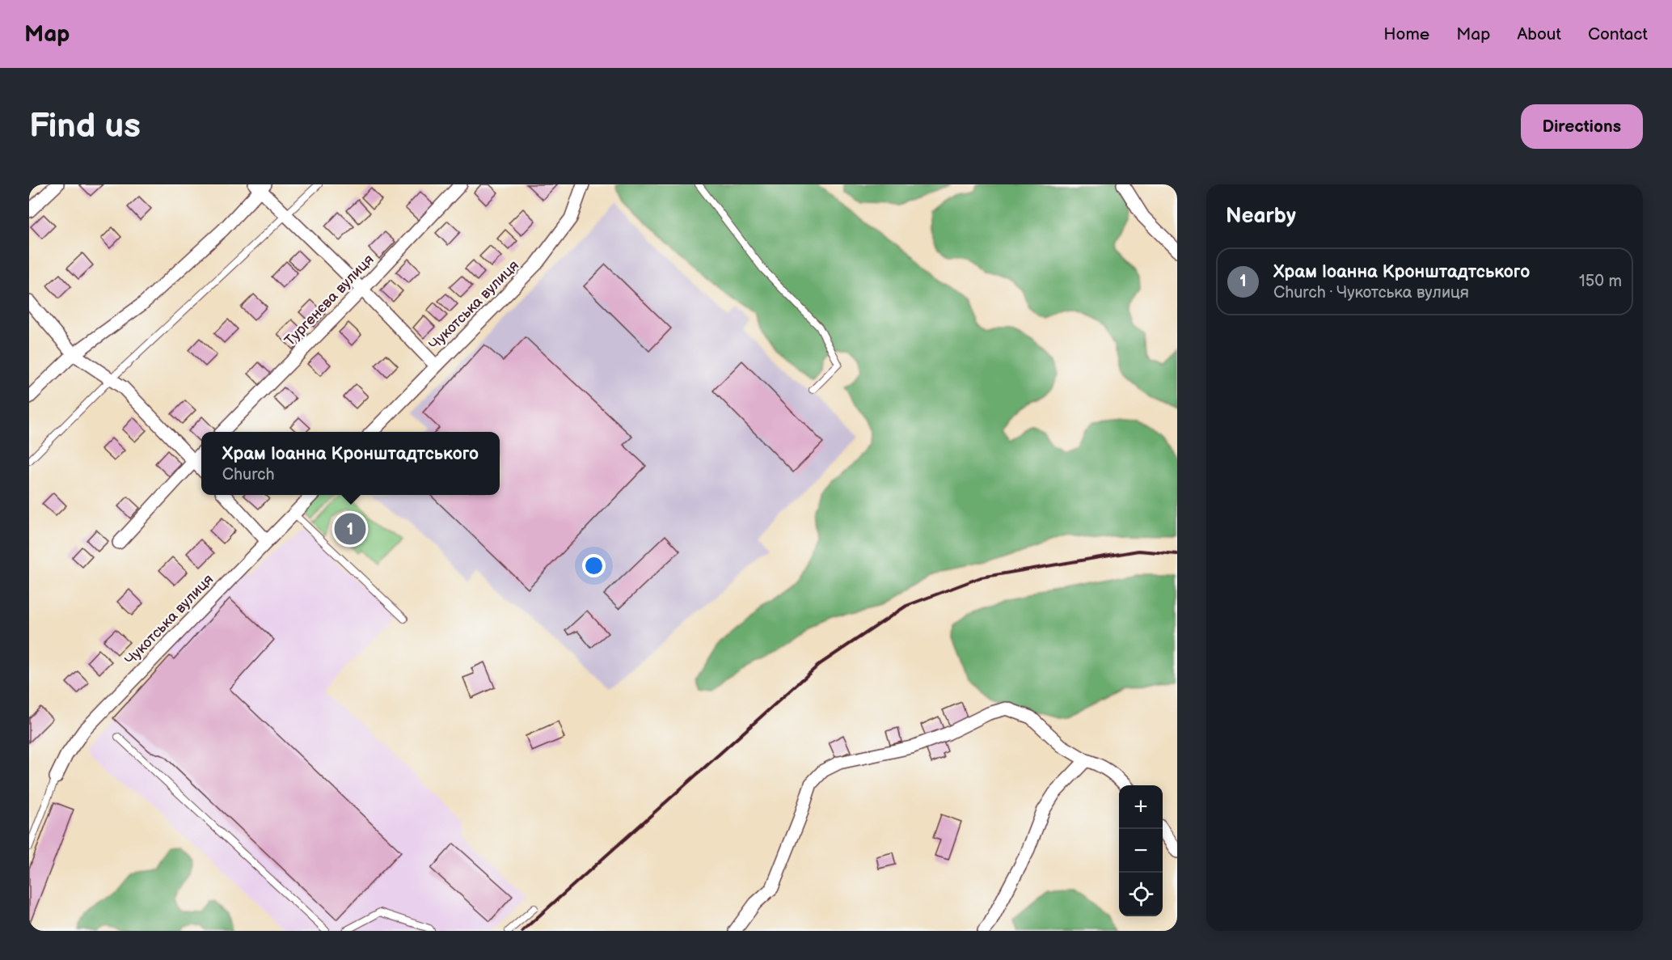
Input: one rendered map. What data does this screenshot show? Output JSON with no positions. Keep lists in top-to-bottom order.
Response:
{
  "streets": {
    "street": ["Тургенєва вулиця", "Чукотська вулиця"]
  },
  "page": {
    "header": "Map",
    "nav": [
      "Home",
      "Map",
      "About",
      "Contact"
    ],
    "buttons": "Directions",
    "title": "Find us",
    "heading": "Nearby",
    "list": [
      {
        "mark": "1",
        "name": "Храм Іоанна Кронштадтського",
        "note": "Church · Чукотська вулиця",
        "value": "150 m"
      }
    ],
    "popup": ["Храм Іоанна Кронштадтського", "Church"],
    "pins": "1",
    "map_buttons": ["+", "−"]
  }
}
